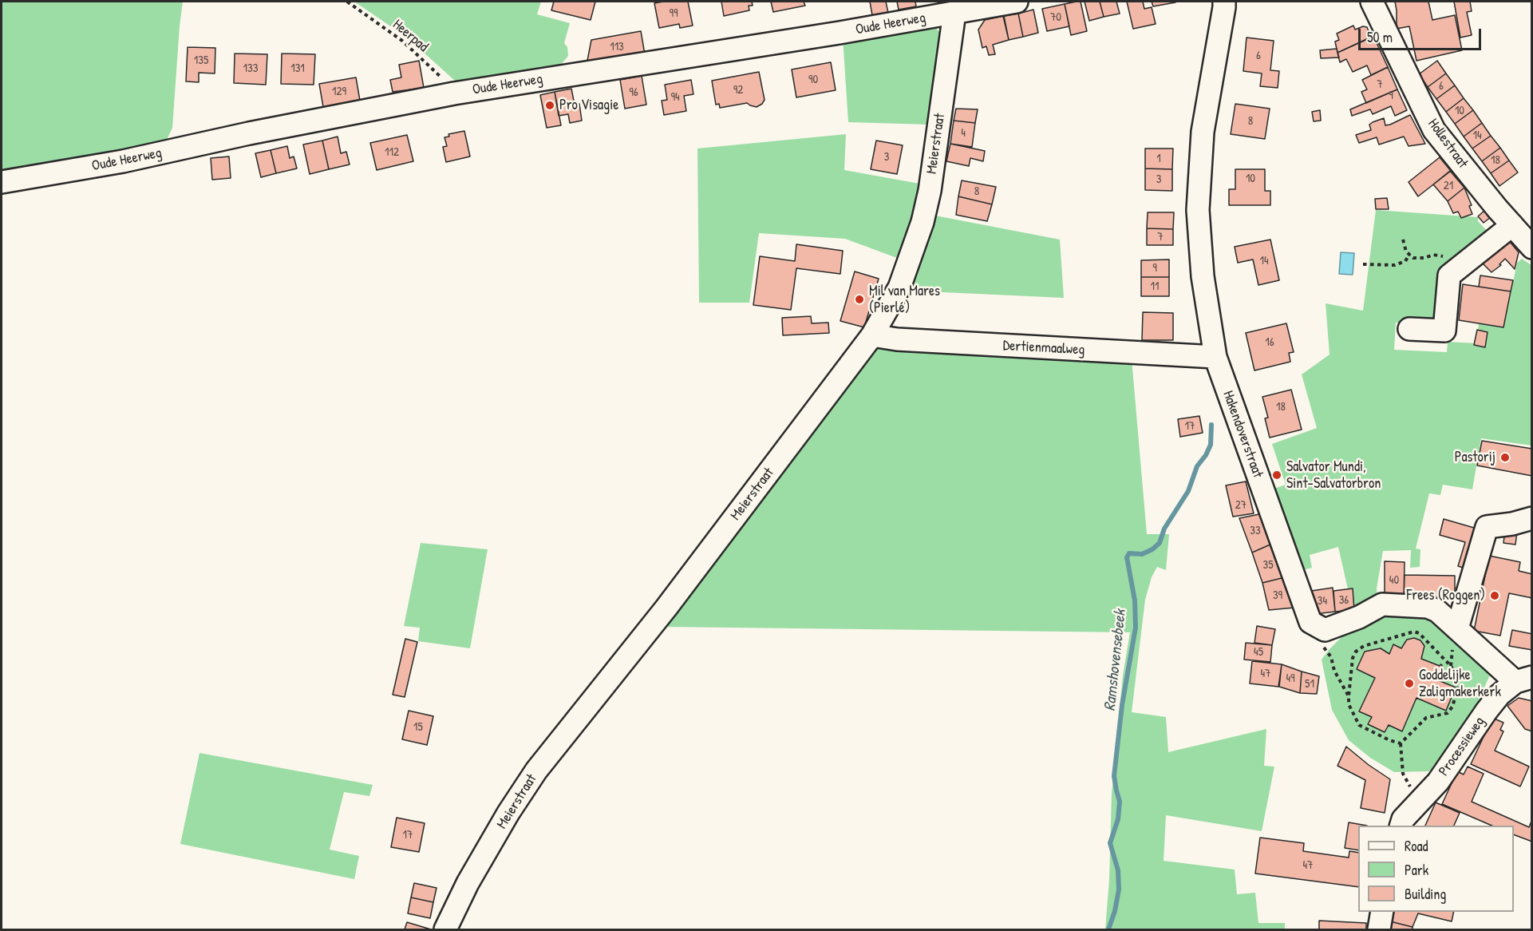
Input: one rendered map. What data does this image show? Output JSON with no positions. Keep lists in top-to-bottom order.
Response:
{
  "streets": {
    "street": [
      "Oude Heerweg",
      "Meierstraat",
      "Hollestraat",
      "Dertienmaalweg",
      "Hakendoverstraat",
      "Processieweg"
    ],
    "path": ["Heerpad"]
  },
  "crossings": [
    ["Oude Heerweg", "Heerpad"],
    ["Oude Heerweg", "Meierstraat"],
    ["Meierstraat", "Dertienmaalweg"],
    ["Dertienmaalweg", "Hakendoverstraat"],
    ["Hakendoverstraat", "Processieweg"]
  ],
  "water": ["Ramshovensebeek"],
  "places": [
    "Pro Visagie",
    "Mil van Mares (Pierlé)",
    "Pastorij",
    "Salvator Mundi, Sint-Salvatorbron",
    "Frees (Roggen)",
    "Goddelijke Zaligmakerkerk"
  ],
  "house_numbers": [
    "99",
    "70",
    "113",
    "6",
    "135",
    "133",
    "131",
    "90",
    "7",
    "6",
    "92",
    "129",
    "96",
    "9",
    "94",
    "10",
    "8",
    "4",
    "14",
    "112",
    "3",
    "1",
    "18",
    "10",
    "3",
    "21",
    "8",
    "7",
    "14",
    "9",
    "11",
    "16",
    "18",
    "17",
    "27",
    "33",
    "35",
    "40",
    "39",
    "36",
    "34",
    "45",
    "47",
    "49",
    "51",
    "15",
    "17",
    "47"
  ],
  "legend": ["Road", "Park", "Building"],
  "scale_bar": "50 m"
}
